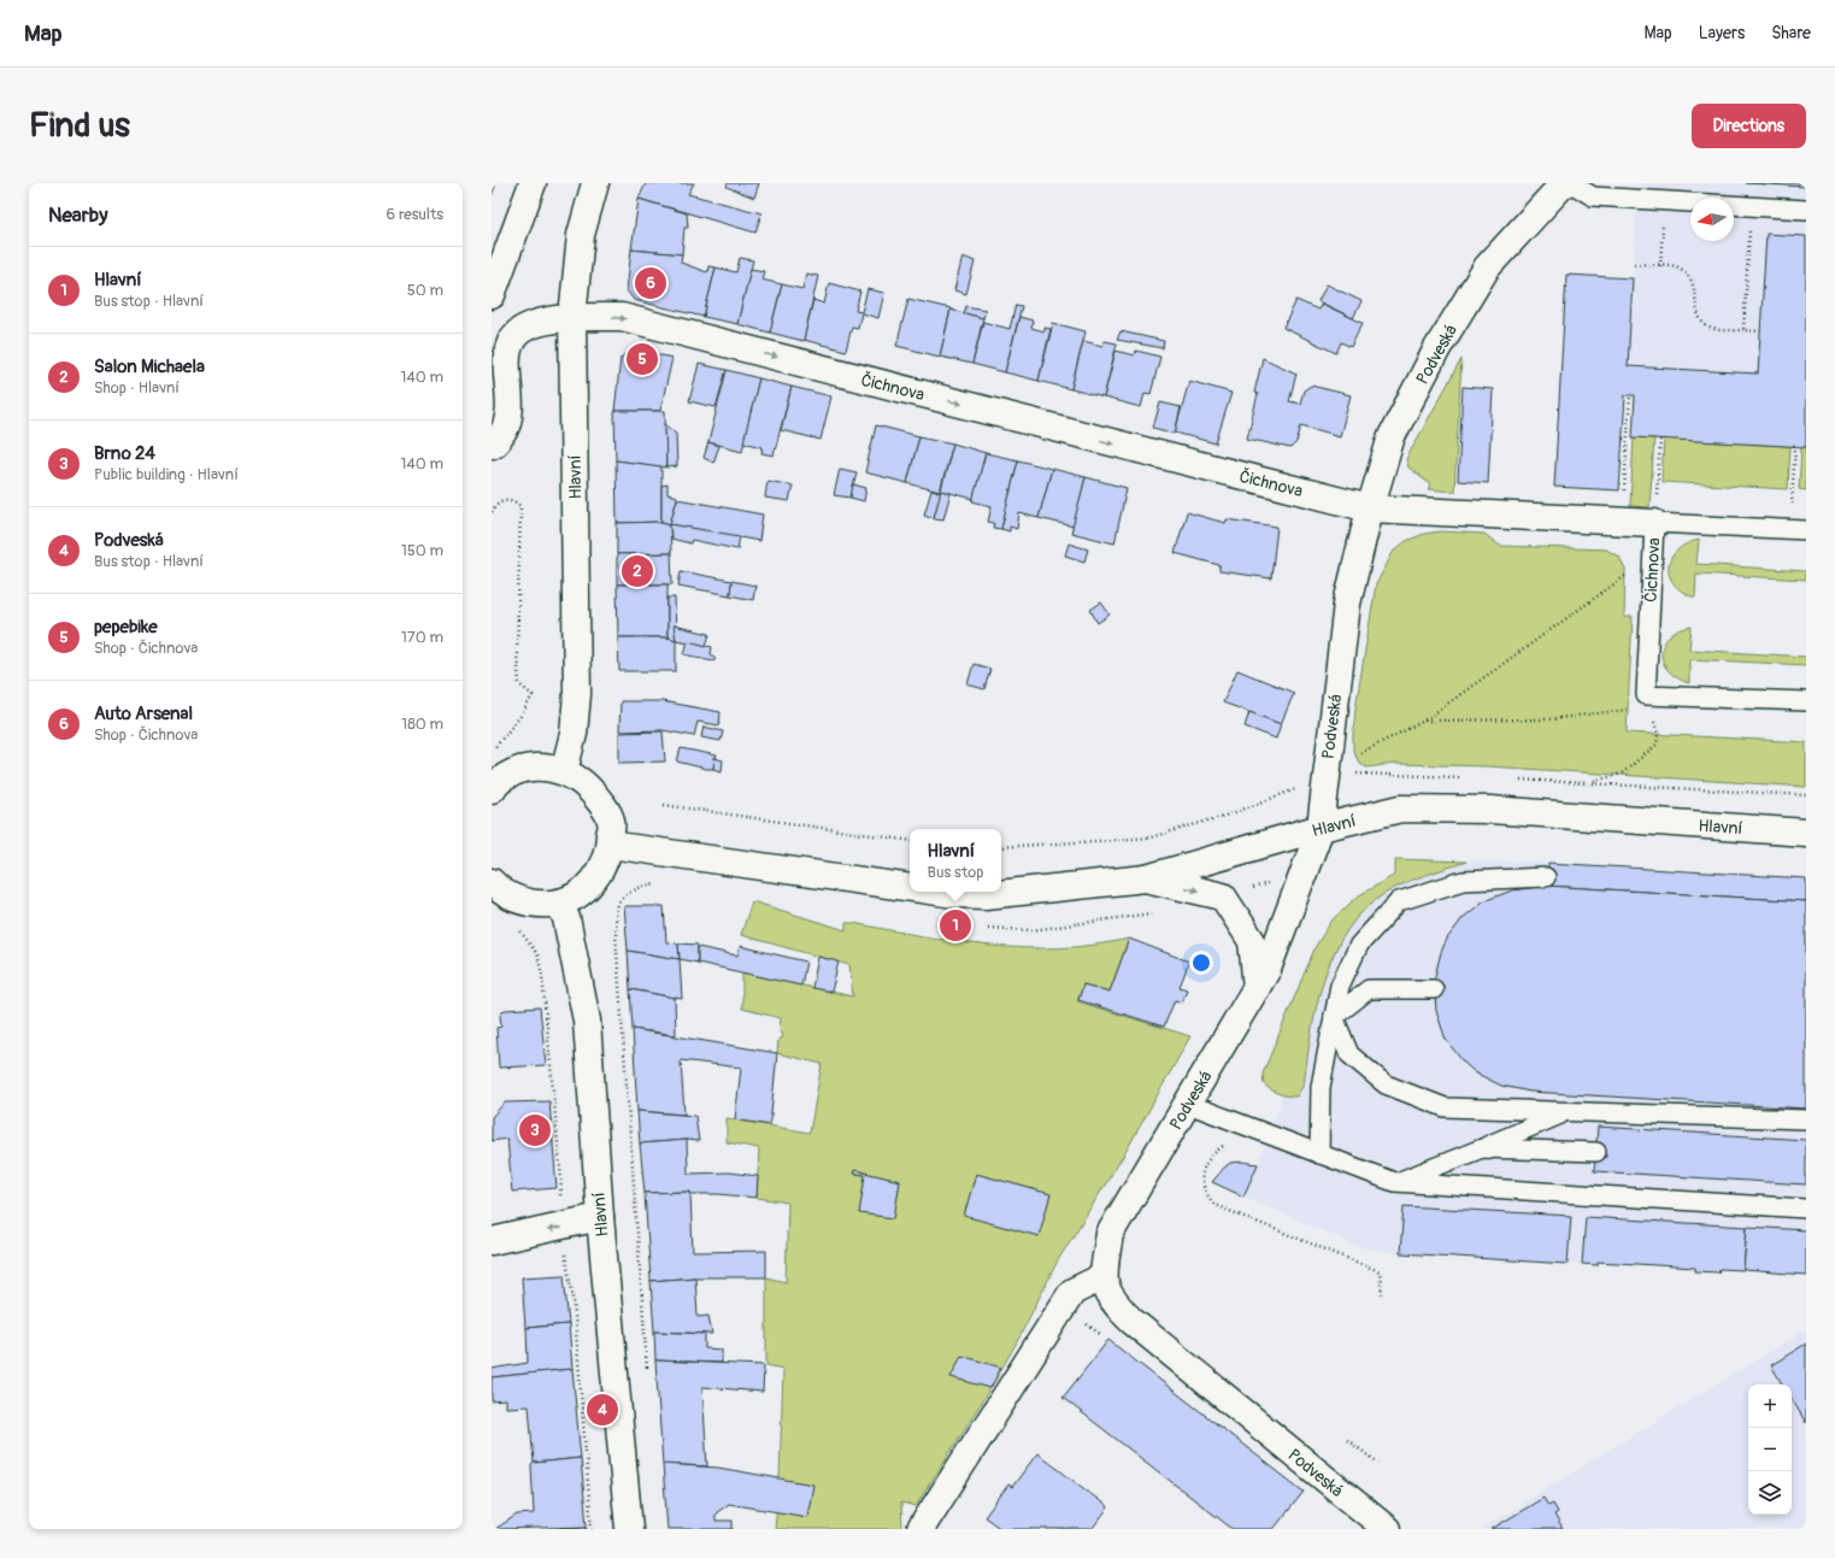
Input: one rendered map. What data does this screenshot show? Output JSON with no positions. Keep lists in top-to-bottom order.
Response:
{
  "streets": {
    "street": ["Podveská", "Čichnova", "Hlavní"]
  },
  "crossings": [
    ["Podveská", "Čichnova"],
    ["Podveská", "Hlavní"],
    ["Čichnova", "Hlavní"]
  ],
  "one_way": ["Čichnova"],
  "north": "left",
  "page": {
    "header": "Map",
    "nav": ["Map", "Layers", "Share"],
    "buttons": "Directions",
    "title": "Find us",
    "heading": ["Nearby", "6 results"],
    "list": [
      {
        "mark": "1",
        "name": "Hlavní",
        "note": "Bus stop · Hlavní",
        "value": "50 m"
      },
      {
        "mark": "2",
        "name": "Salon Michaela",
        "note": "Shop · Hlavní",
        "value": "140 m"
      },
      {
        "mark": "3",
        "name": "Brno 24",
        "note": "Public building · Hlavní",
        "value": "140 m"
      },
      {
        "mark": "4",
        "name": "Podveská",
        "note": "Bus stop · Hlavní",
        "value": "150 m"
      },
      {
        "mark": "5",
        "name": "pepebike",
        "note": "Shop · Čichnova",
        "value": "170 m"
      },
      {
        "mark": "6",
        "name": "Auto Arsenal",
        "note": "Shop · Čichnova",
        "value": "180 m"
      }
    ],
    "pins": [
      "6",
      "5",
      "2",
      "1",
      "3",
      "4"
    ],
    "popup": ["Hlavní", "Bus stop"],
    "map_buttons": ["+", "−"]
  }
}
